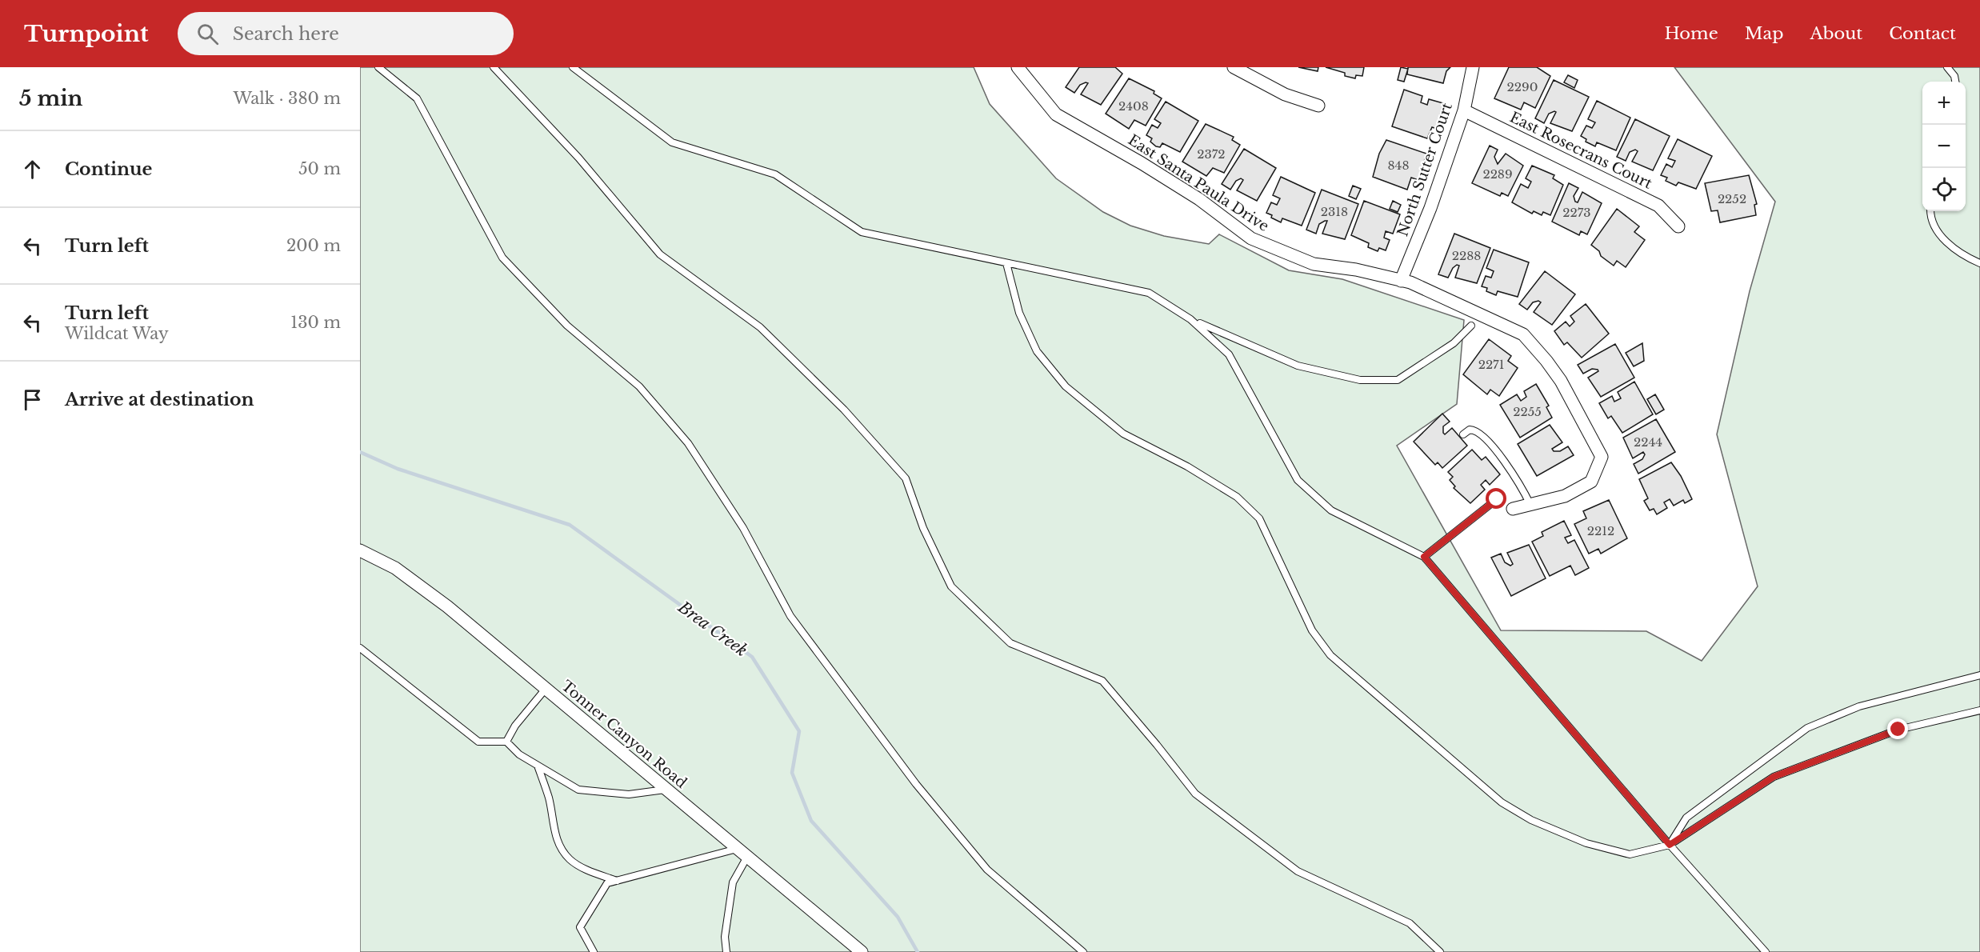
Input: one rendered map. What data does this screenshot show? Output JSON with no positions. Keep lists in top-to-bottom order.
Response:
{
  "streets": {
    "street": [
      "East Rosecrans Court",
      "North Sutter Court",
      "East Santa Paula Drive",
      "Tonner Canyon Road"
    ]
  },
  "crossings": [
    ["East Rosecrans Court", "North Sutter Court"],
    ["North Sutter Court", "East Santa Paula Drive"]
  ],
  "water": ["Brea Creek"],
  "house_numbers": [
    "2290",
    "2408",
    "2372",
    "848",
    "2289",
    "2252",
    "2318",
    "2273",
    "2288",
    "2271",
    "2255",
    "2244",
    "2212"
  ],
  "page": {
    "header": "Turnpoint",
    "search": "Search here",
    "nav": [
      "Home",
      "Map",
      "About",
      "Contact"
    ],
    "heading": ["5 min", "Walk · 380 m"],
    "map_buttons": ["+", "−"],
    "list": [
      ["Continue", "50 m"],
      ["Turn left", "200 m"],
      ["Turn left", "Wildcat Way", "130 m"],
      "Arrive at destination"
    ]
  }
}
